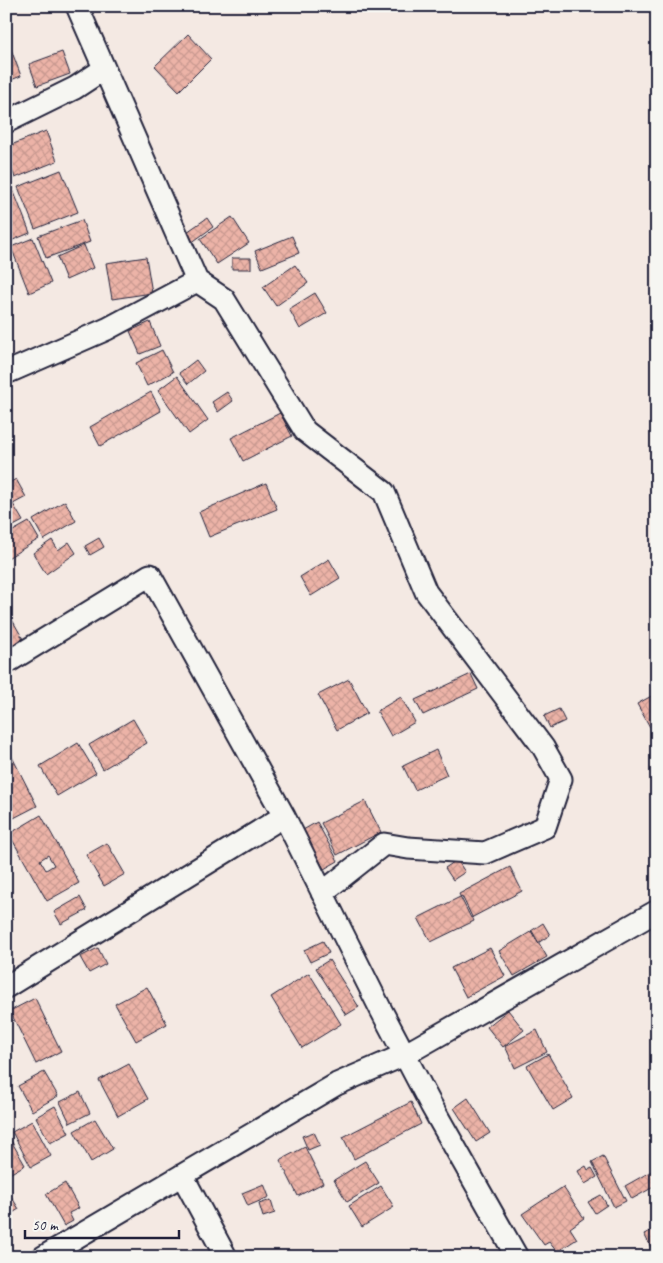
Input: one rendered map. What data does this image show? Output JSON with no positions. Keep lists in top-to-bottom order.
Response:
{
  "scale_bar": "50 m"
}
